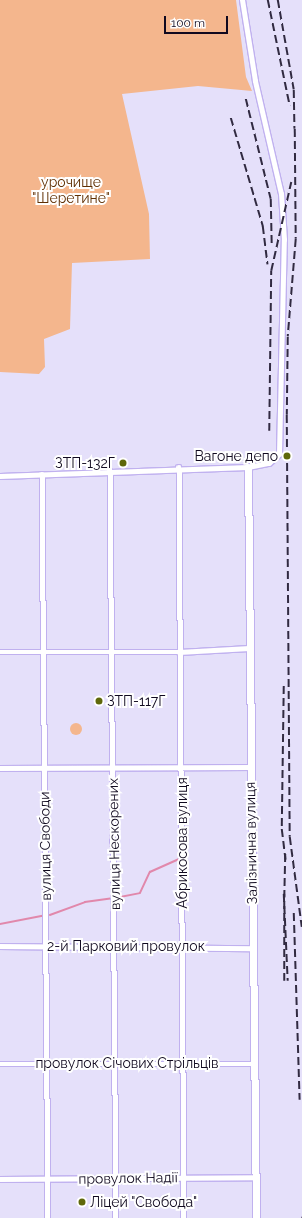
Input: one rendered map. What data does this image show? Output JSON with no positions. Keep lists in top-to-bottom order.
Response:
{
  "streets": {
    "street": [
      "Абрикосова вулиця",
      "Залізнична вулиця",
      "вулиця Нескорених",
      "вулиця Свободи",
      "2-й Парковий провулок",
      "провулок Січових Стрільців",
      "провулок Надії"
    ]
  },
  "crossings": [
    ["Абрикосова вулиця", "2-й Парковий провулок"],
    ["Абрикосова вулиця", "провулок Січових Стрільців"],
    ["Абрикосова вулиця", "провулок Надії"],
    ["Залізнична вулиця", "2-й Парковий провулок"],
    ["Залізнична вулиця", "провулок Січових Стрільців"],
    ["Залізнична вулиця", "провулок Надії"],
    ["вулиця Нескорених", "2-й Парковий провулок"],
    ["вулиця Нескорених", "провулок Січових Стрільців"],
    ["вулиця Нескорених", "провулок Надії"],
    ["вулиця Свободи", "2-й Парковий провулок"],
    ["вулиця Свободи", "провулок Січових Стрільців"],
    ["вулиця Свободи", "провулок Надії"]
  ],
  "parks": ["урочище \"Шеретине\""],
  "places": [
    "Вагоне депо",
    "ЗТП-132Г",
    "ЗТП-117Г",
    "Ліцей \"Свобода\""
  ],
  "scale_bar": "100 m"
}
